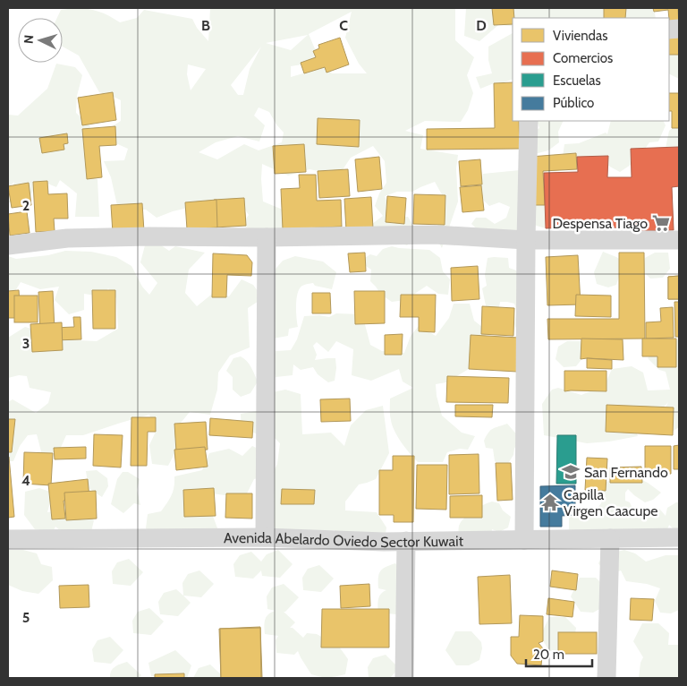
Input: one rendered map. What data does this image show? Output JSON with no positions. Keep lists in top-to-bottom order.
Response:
{
  "streets": {
    "street": ["Avenida Abelardo Oviedo Sector Kuwait"]
  },
  "places": {
    "supermarket": ["Despensa Tiago"],
    "school or university": ["San Fernando"],
    "temple": ["Capilla Virgen Caacupe"]
  },
  "legend": [
    "Viviendas",
    "Comercios",
    "Escuelas",
    "Público"
  ],
  "scale_bar": "20 m",
  "north": "left",
  "grid": {
    "columns": ["B", "C", "D"],
    "rows": [
      "2",
      "3",
      "4",
      "5"
    ]
  }
}
